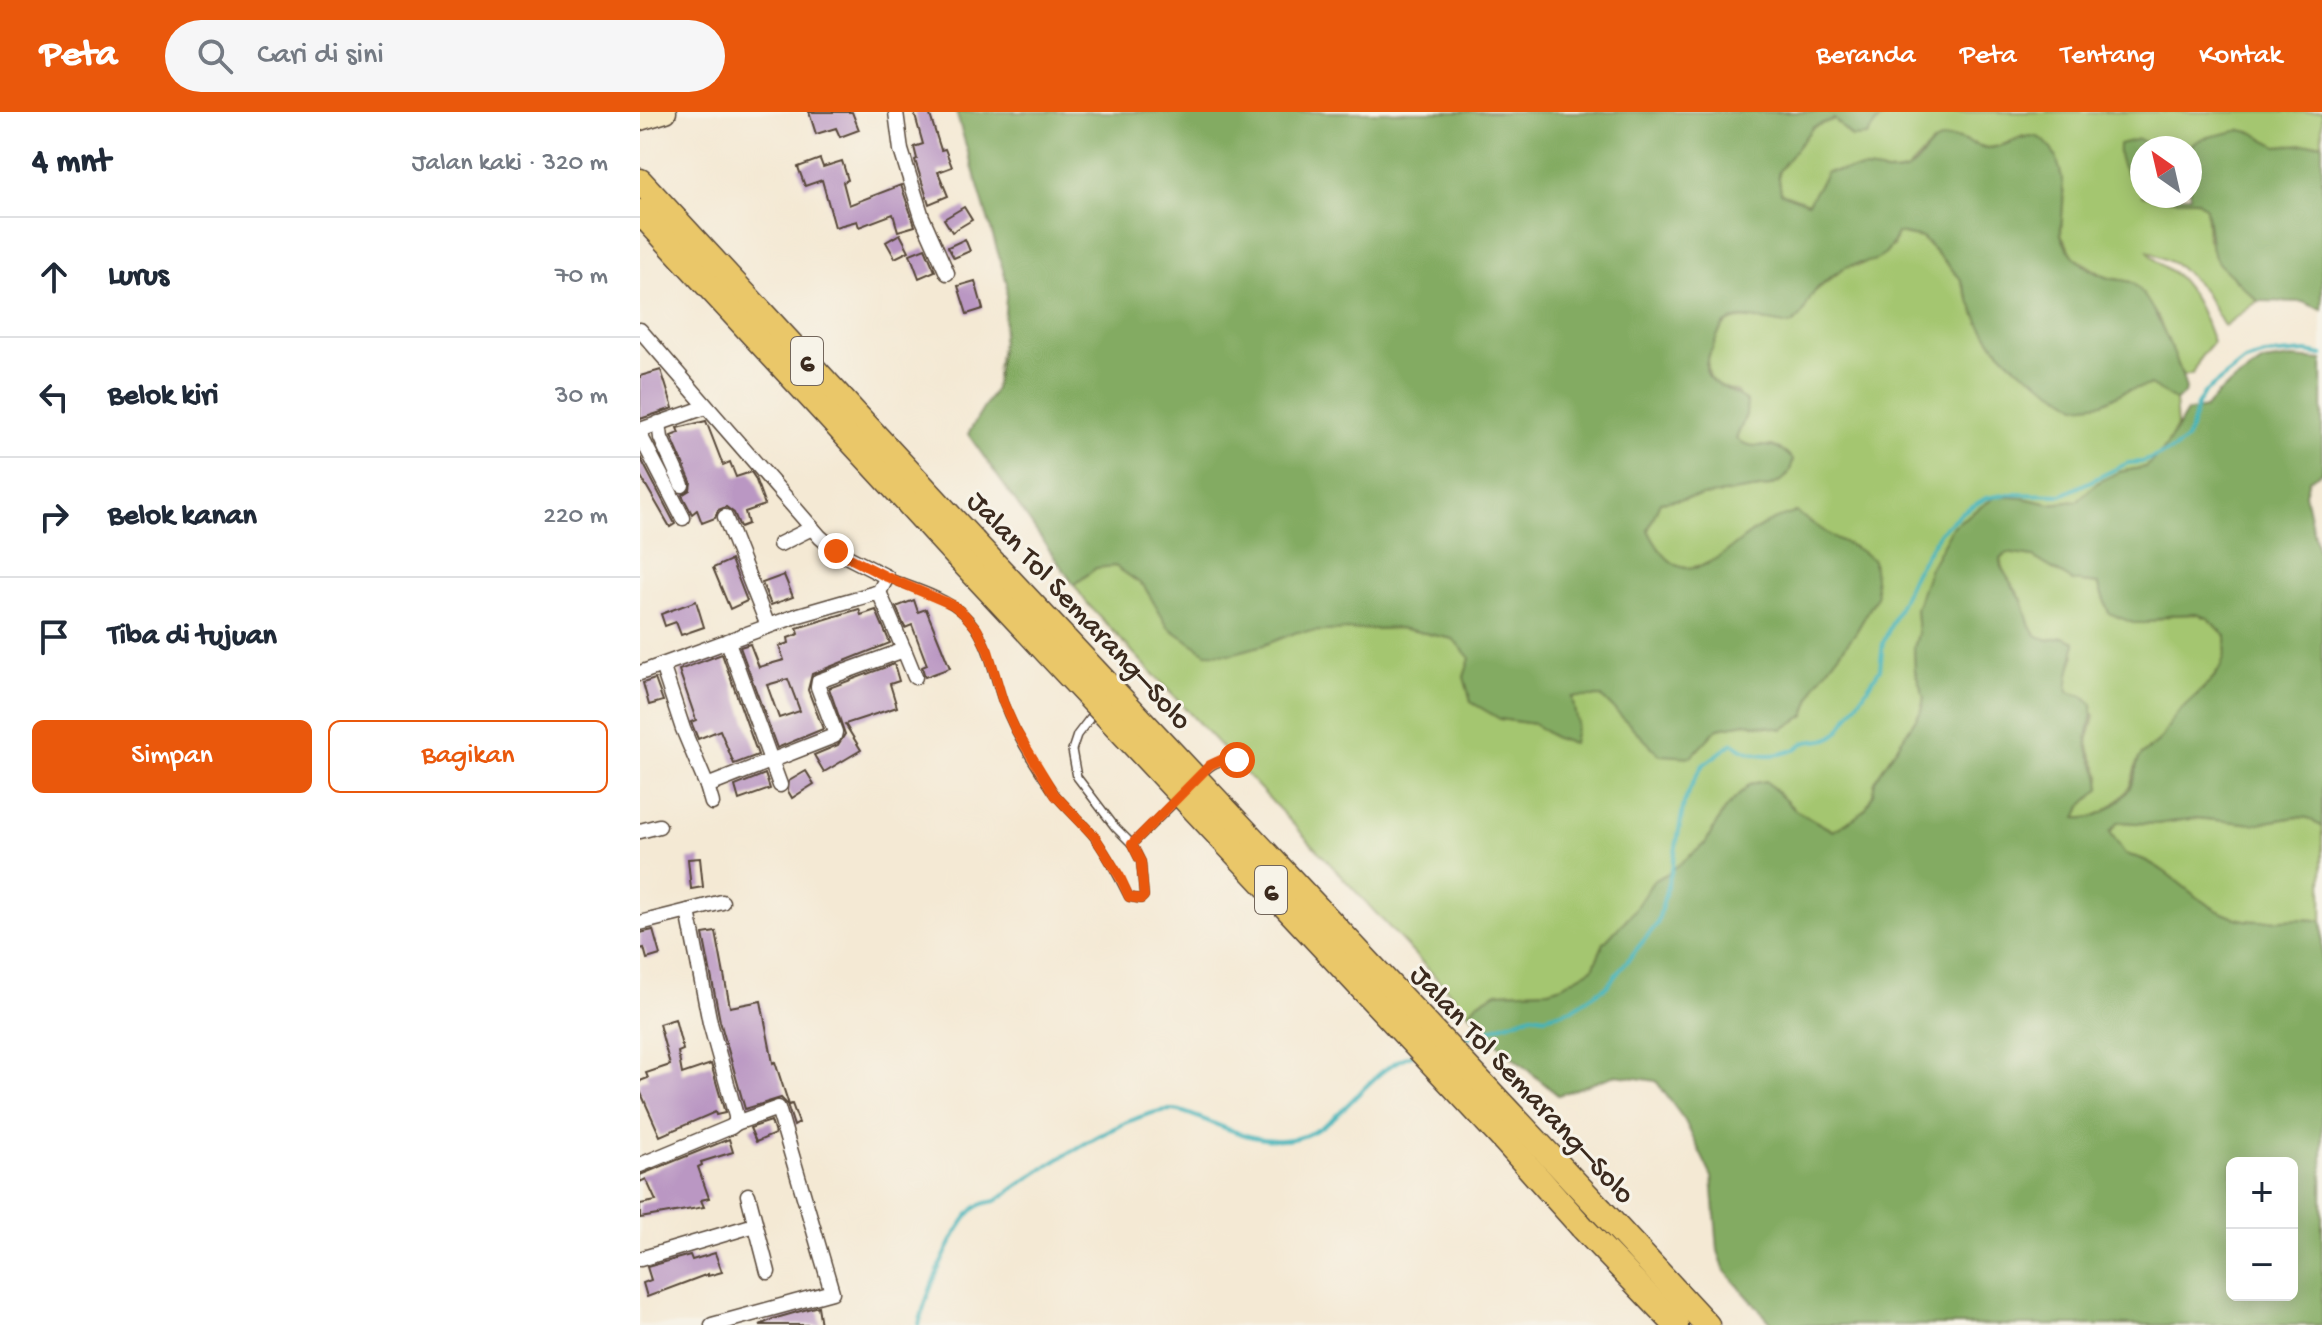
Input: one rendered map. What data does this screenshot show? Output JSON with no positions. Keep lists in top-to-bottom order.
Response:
{
  "streets": {
    "highway": ["6", "Jalan Tol Semarang–Solo"]
  },
  "north": "top left",
  "page": {
    "header": "Peta",
    "search": "Cari di sini",
    "nav": [
      "Beranda",
      "Peta",
      "Tentang",
      "Kontak"
    ],
    "heading": ["4 mnt", "Jalan kaki · 320 m"],
    "list": [
      ["Lurus", "70 m"],
      ["Belok kiri", "30 m"],
      ["Belok kanan", "220 m"],
      "Tiba di tujuan"
    ],
    "buttons": ["Simpan", "Bagikan"],
    "map_buttons": ["+", "−"]
  }
}
